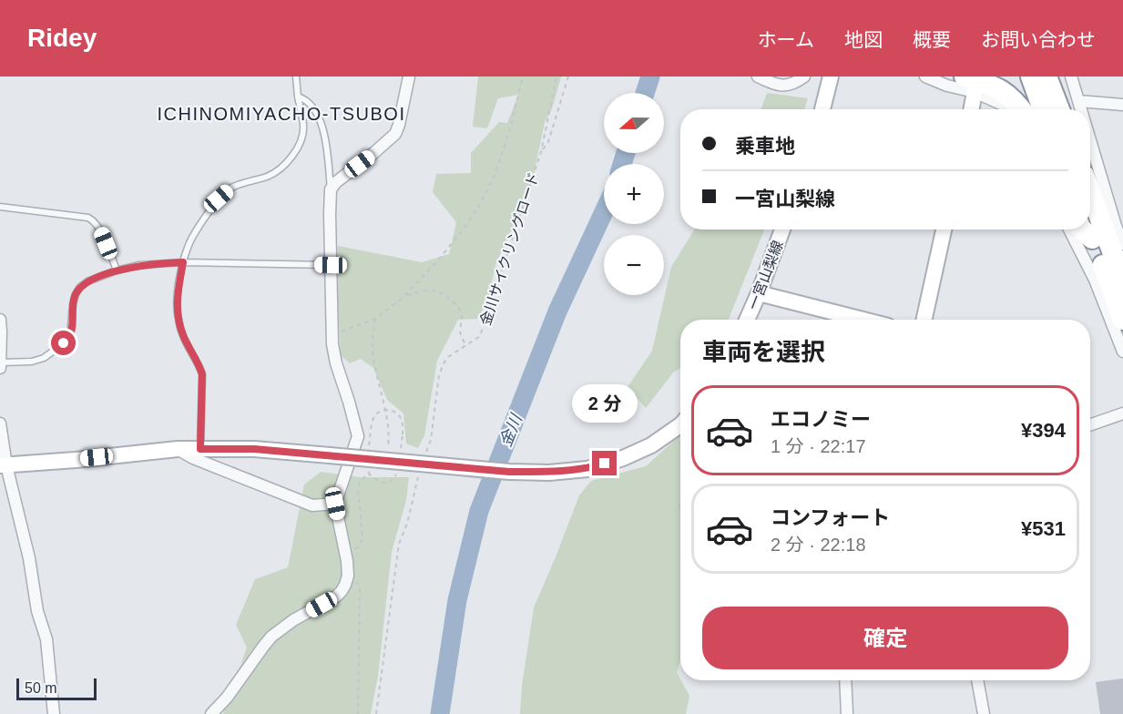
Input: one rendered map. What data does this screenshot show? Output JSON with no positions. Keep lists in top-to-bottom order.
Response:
{
  "streets": {
    "main road": ["一宮山梨線"],
    "path": ["金川サイクリングロード"]
  },
  "districts": ["ICHINOMIYACHO-TSUBOI"],
  "water": ["金川"],
  "scale_bar": "50 m",
  "north": "left",
  "page": {
    "header": "Ridey",
    "nav": [
      "ホーム",
      "地図",
      "概要",
      "お問い合わせ"
    ],
    "map_buttons": ["+", "−"],
    "banner": ["乗車地", "一宮山梨線"],
    "heading": "車両を選択",
    "bubble": "2 分",
    "list": [
      {
        "name": "エコノミー",
        "note": "1 分 · 22:17",
        "value": "¥394"
      },
      {
        "name": "コンフォート",
        "note": "2 分 · 22:18",
        "value": "¥531"
      }
    ],
    "buttons": "確定",
    "scale": "50 m"
  }
}
